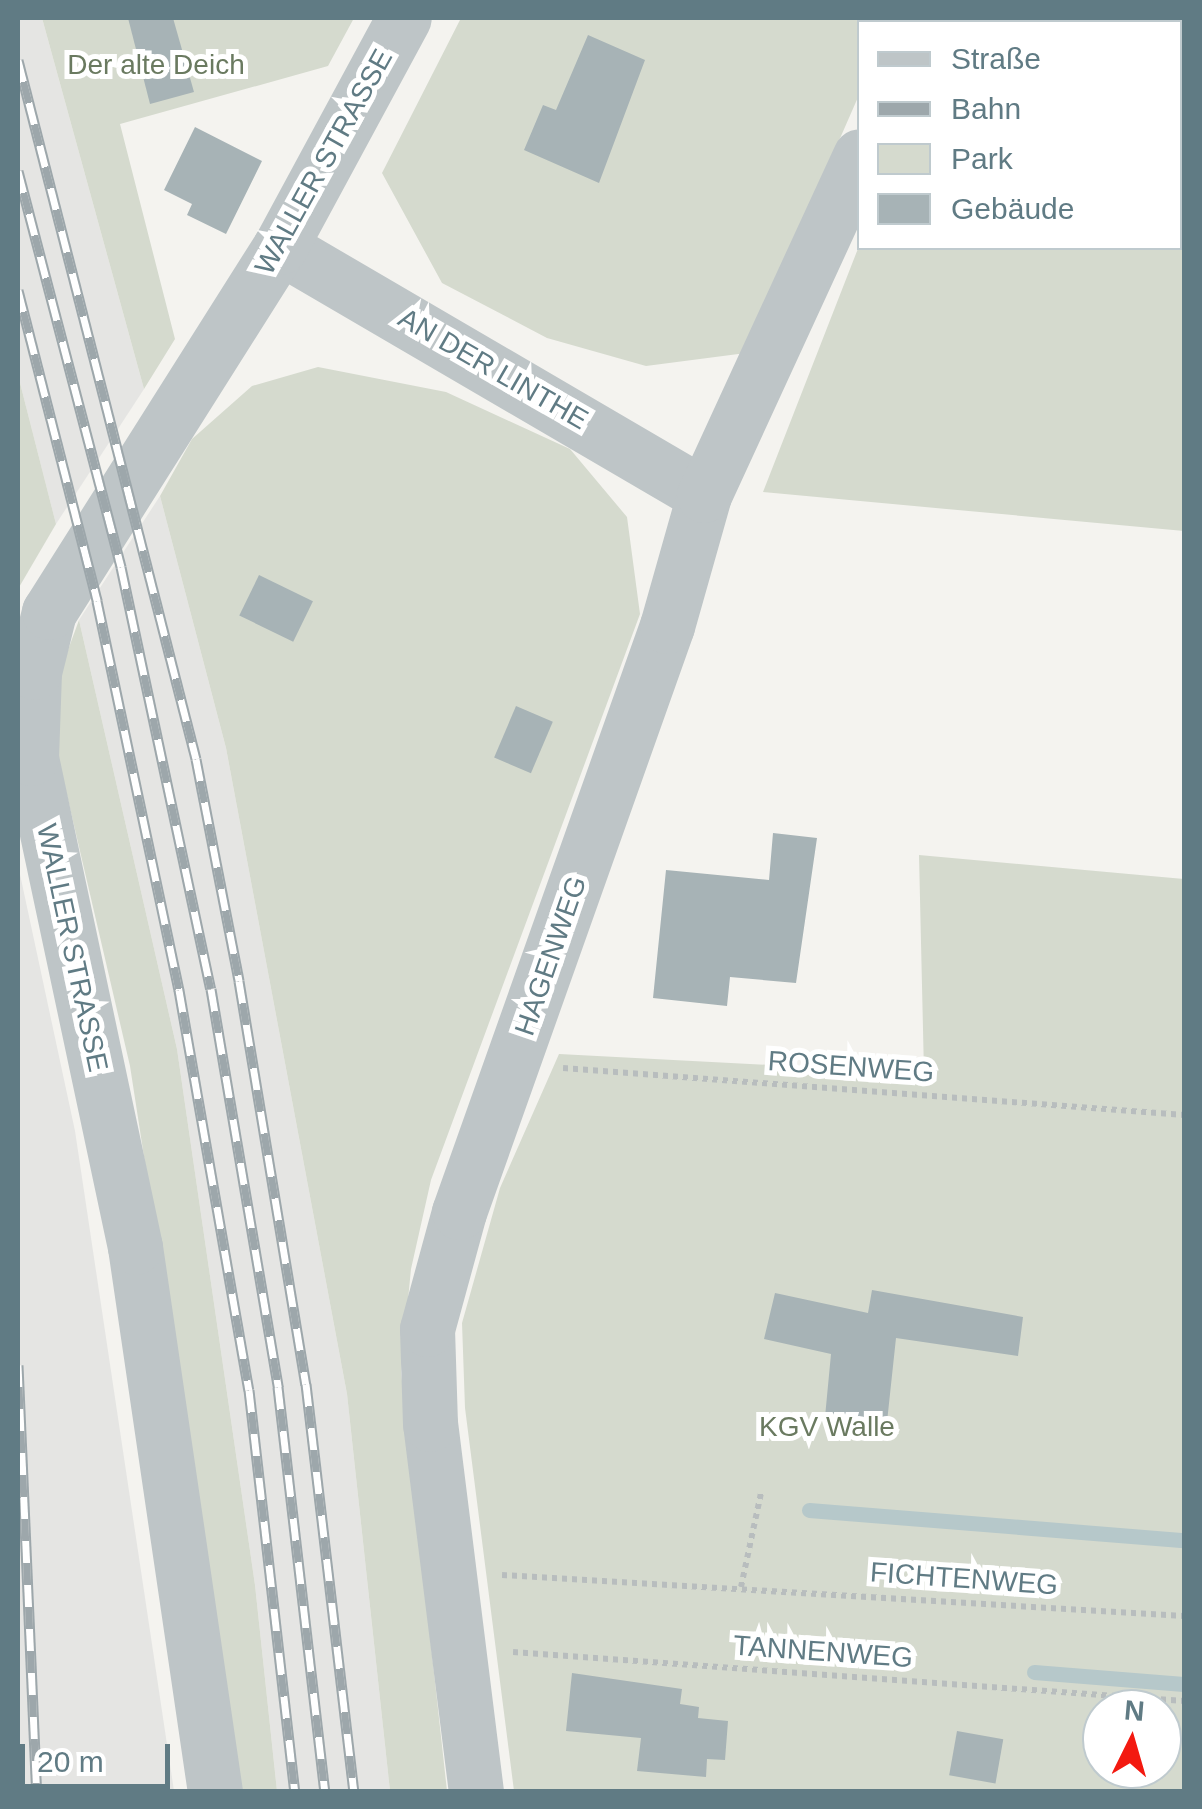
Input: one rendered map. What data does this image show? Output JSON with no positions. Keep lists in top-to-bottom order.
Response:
{
  "streets": {
    "street": ["WALLER STRASSE", "AN DER LINTHE", "HAGENWEG"],
    "path": ["ROSENWEG", "FICHTENWEG", "TANNENWEG"]
  },
  "crossings": [
    ["WALLER STRASSE", "AN DER LINTHE"],
    ["AN DER LINTHE", "HAGENWEG"],
    ["HAGENWEG", "ROSENWEG"],
    ["HAGENWEG", "FICHTENWEG"],
    ["HAGENWEG", "TANNENWEG"]
  ],
  "parks": ["Der alte Deich", "KGV Walle"],
  "legend": [
    "Straße",
    "Bahn",
    "Park",
    "Gebäude"
  ],
  "scale_bar": "20 m",
  "north": "top"
}
